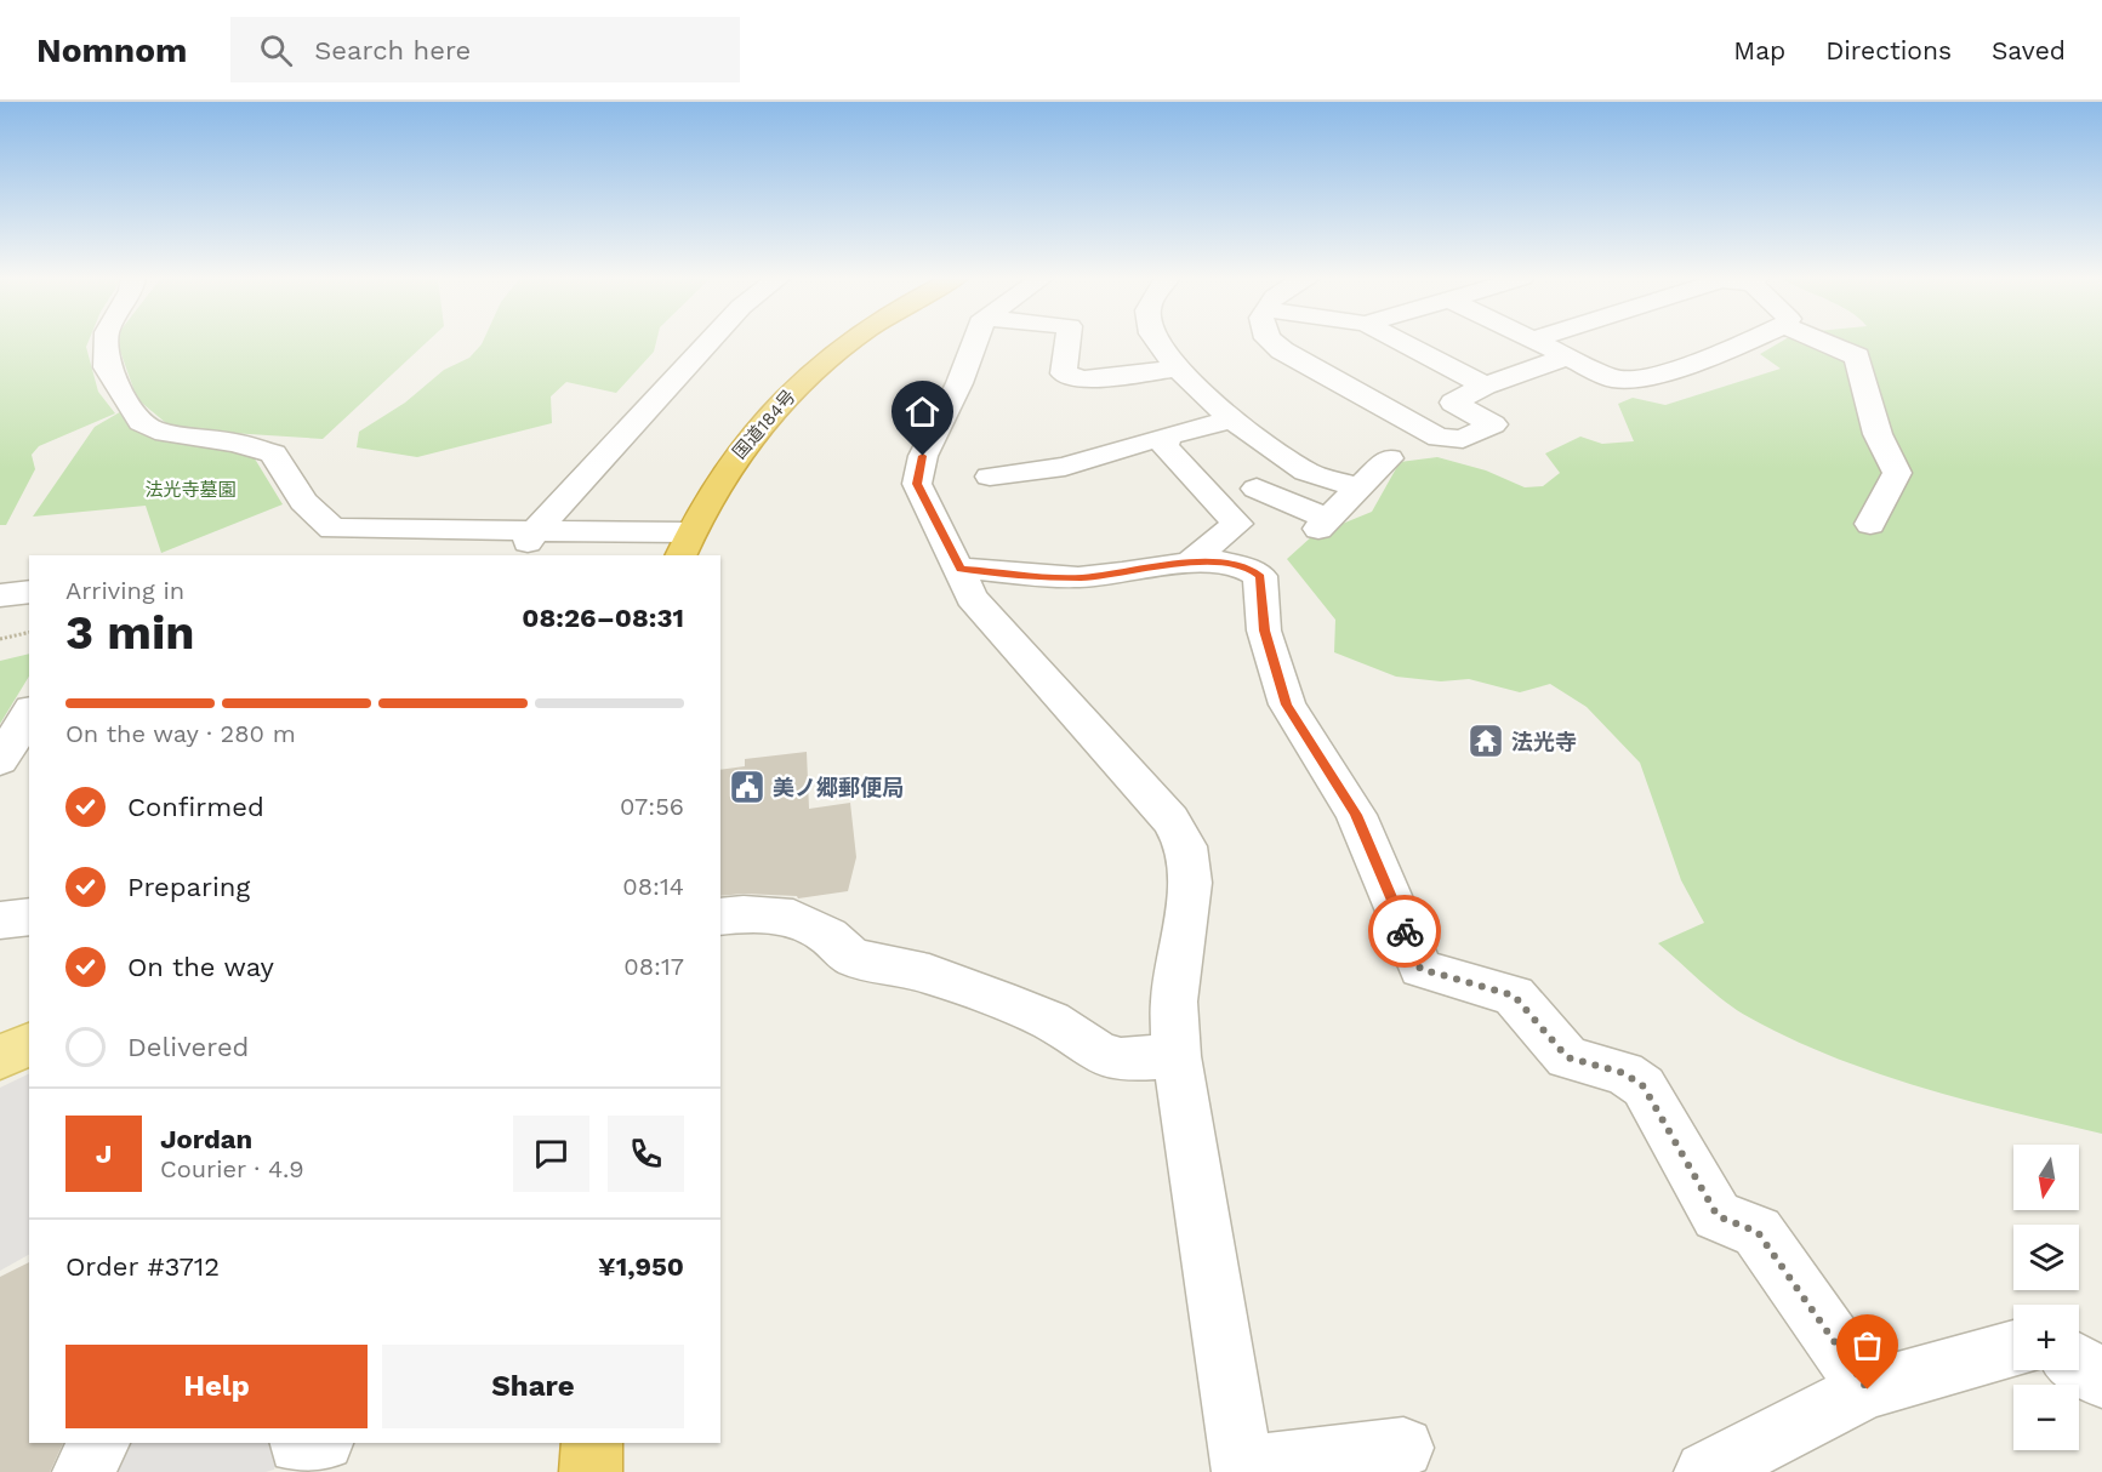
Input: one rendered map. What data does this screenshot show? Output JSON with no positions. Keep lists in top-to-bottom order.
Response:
{
  "streets": {
    "highway": ["国道184号"]
  },
  "parks": ["法光寺墓園"],
  "places": {
    "temple": ["法光寺"],
    "public building": ["美ノ郷郵便局"]
  },
  "north": "bottom",
  "page": {
    "header": "Nomnom",
    "search": "Search here",
    "nav": ["Map", "Directions", "Saved"],
    "heading": ["3 min", "Arriving in", "08:26–08:31"],
    "panel": [
      "Jordan",
      "Courier · 4.9",
      "Order #3712",
      "¥1,950"
    ],
    "bar": "On the way · 280 m",
    "list": [
      ["Confirmed", "07:56"],
      ["Preparing", "08:14"],
      ["On the way", "08:17"],
      "Delivered"
    ],
    "round": "J",
    "map_buttons": ["+", "−"],
    "buttons": ["Help", "Share"]
  }
}
